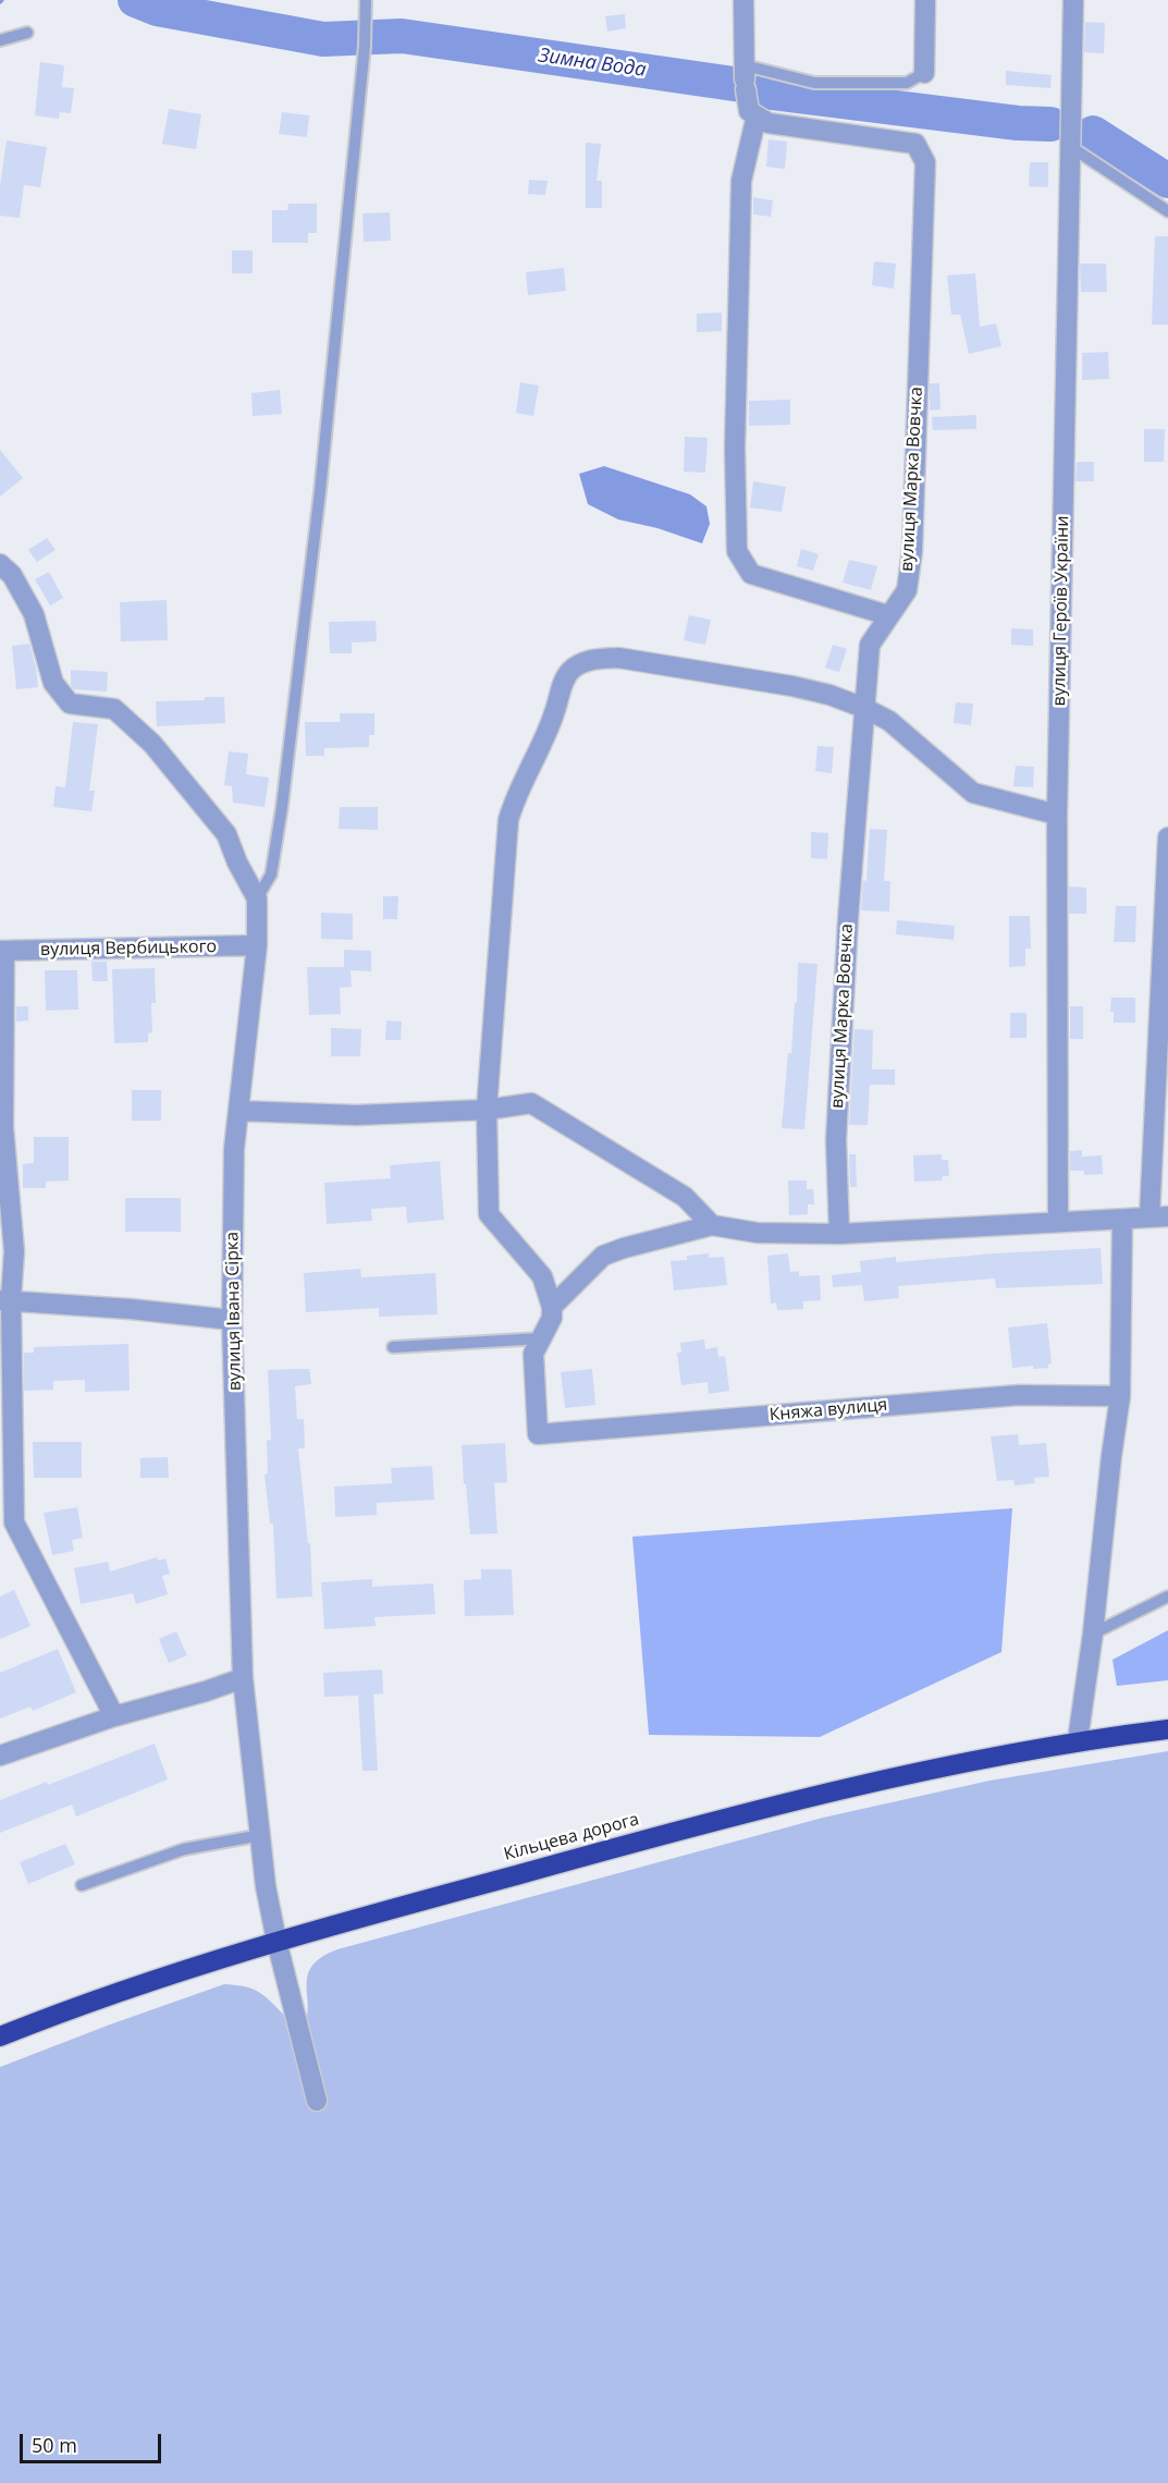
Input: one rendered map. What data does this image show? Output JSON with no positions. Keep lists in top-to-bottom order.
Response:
{
  "streets": {
    "highway": ["Кільцева дорога"],
    "street": [
      "вулиця Марка Вовчка",
      "вулиця Героїв України",
      "вулиця Вербицького",
      "вулиця Івана Сірка",
      "Княжа вулиця"
    ]
  },
  "crossings": [
    ["вулиця Вербицького", "вулиця Івана Сірка"],
    ["вулиця Івана Сірка", "Кільцева дорога"]
  ],
  "water": ["Зимна Вода"],
  "scale_bar": "50 m"
}
